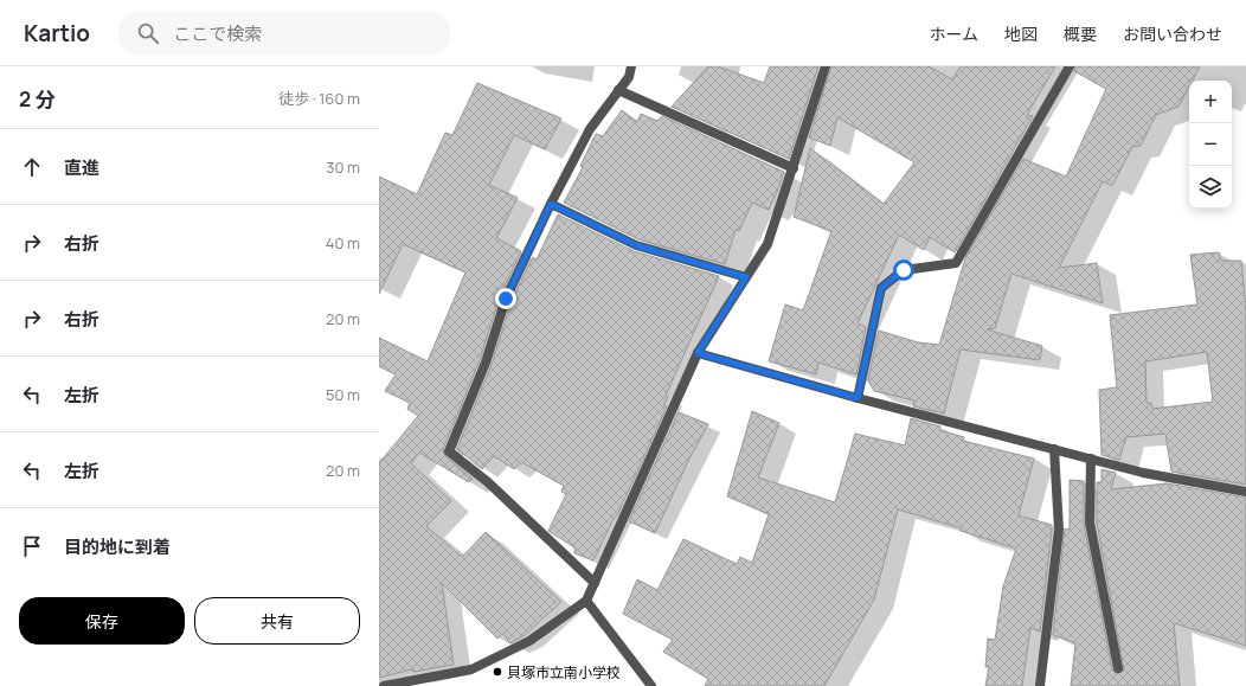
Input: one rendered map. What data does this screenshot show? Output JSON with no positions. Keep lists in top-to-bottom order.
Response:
{
  "places": ["貝塚市立南小学校"],
  "page": {
    "header": "Kartio",
    "search": "ここで検索",
    "nav": [
      "ホーム",
      "地図",
      "概要",
      "お問い合わせ"
    ],
    "heading": ["2 分", "徒歩 · 160 m"],
    "map_buttons": ["+", "−"],
    "list": [
      ["直進", "30 m"],
      ["右折", "40 m"],
      ["右折", "20 m"],
      ["左折", "50 m"],
      ["左折", "20 m"],
      "目的地に到着"
    ],
    "buttons": ["保存", "共有"]
  }
}
